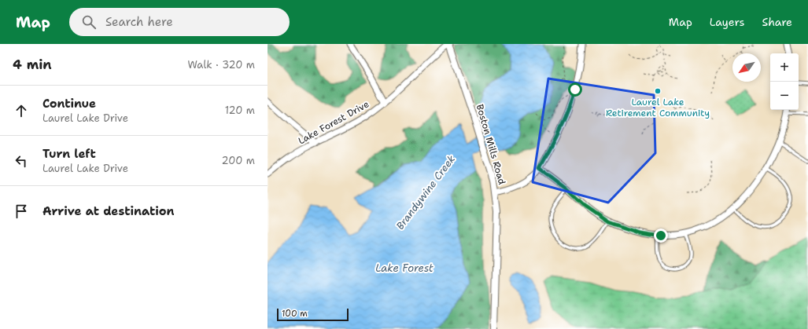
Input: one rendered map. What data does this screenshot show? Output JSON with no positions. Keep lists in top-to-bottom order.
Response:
{
  "streets": {
    "street": ["Lake Forest Drive", "Boston Mills Road"]
  },
  "crossings": [
    ["Lake Forest Drive", "Boston Mills Road"]
  ],
  "water": ["Brandywine Creek", "Lake Forest"],
  "places": ["Laurel Lake Retirement Community"],
  "scale_bar": "100 m",
  "north": "bottom left",
  "page": {
    "header": "Map",
    "search": "Search here",
    "nav": ["Map", "Layers", "Share"],
    "heading": ["4 min", "Walk · 320 m"],
    "map_buttons": ["+", "−"],
    "list": [
      ["Continue", "Laurel Lake Drive", "120 m"],
      ["Turn left", "Laurel Lake Drive", "200 m"],
      "Arrive at destination"
    ],
    "scale": "100 m"
  }
}
